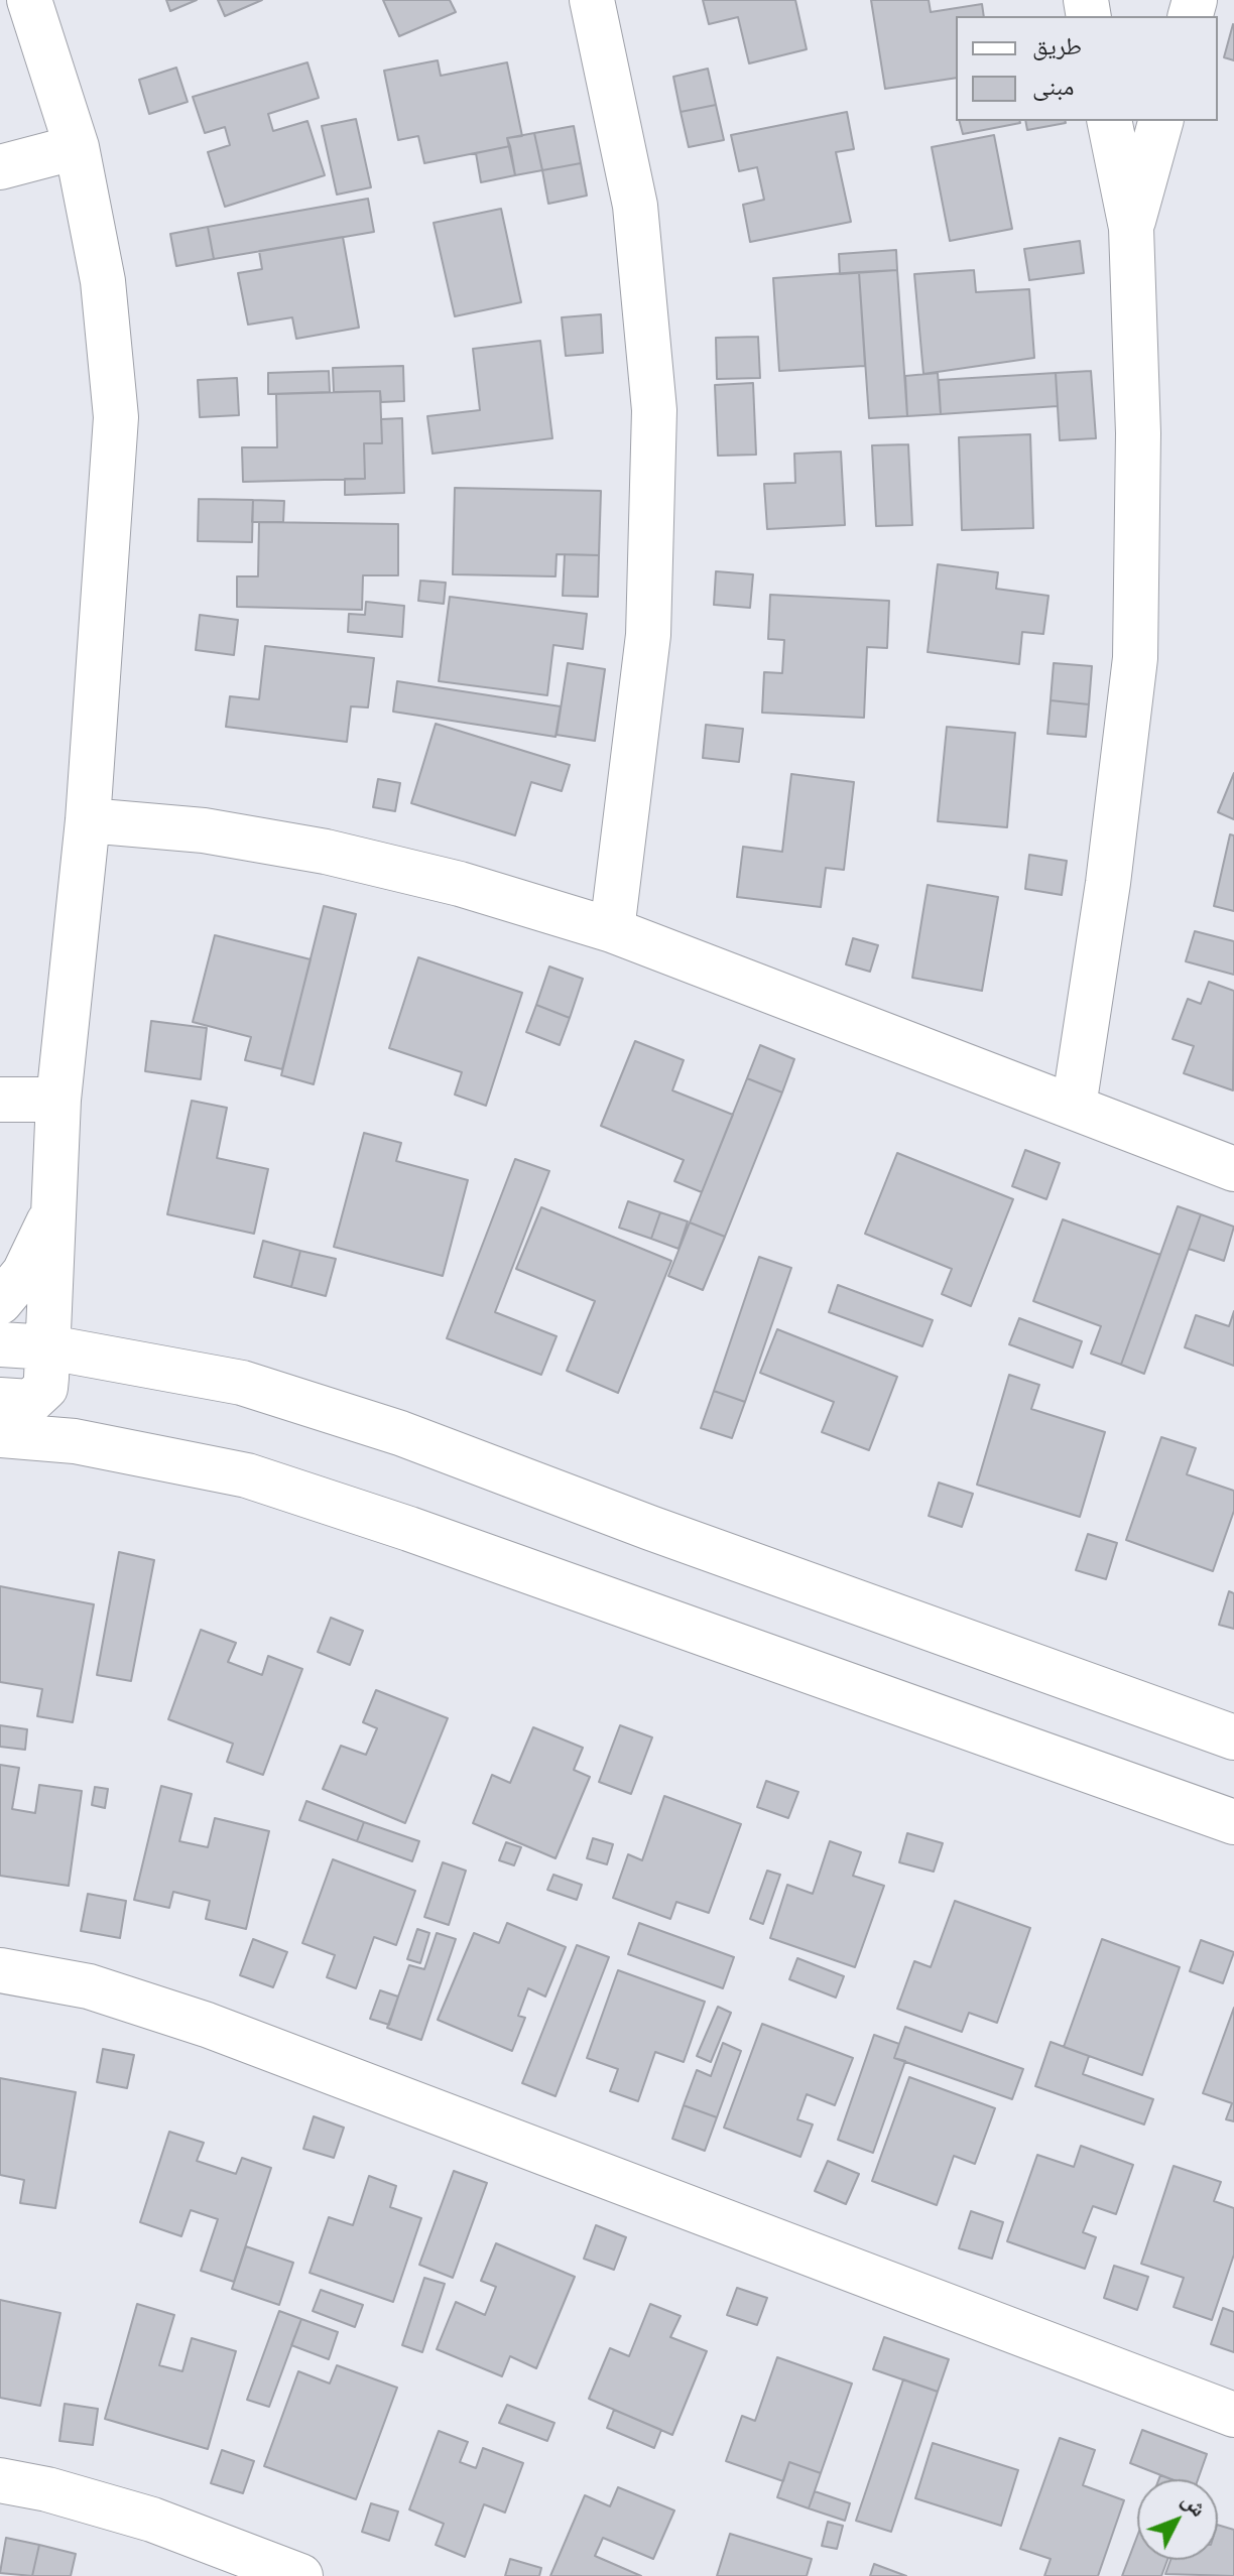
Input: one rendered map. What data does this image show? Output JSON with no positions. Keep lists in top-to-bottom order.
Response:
{
  "legend": ["طريق", "مبنى"],
  "north": "top right"
}
